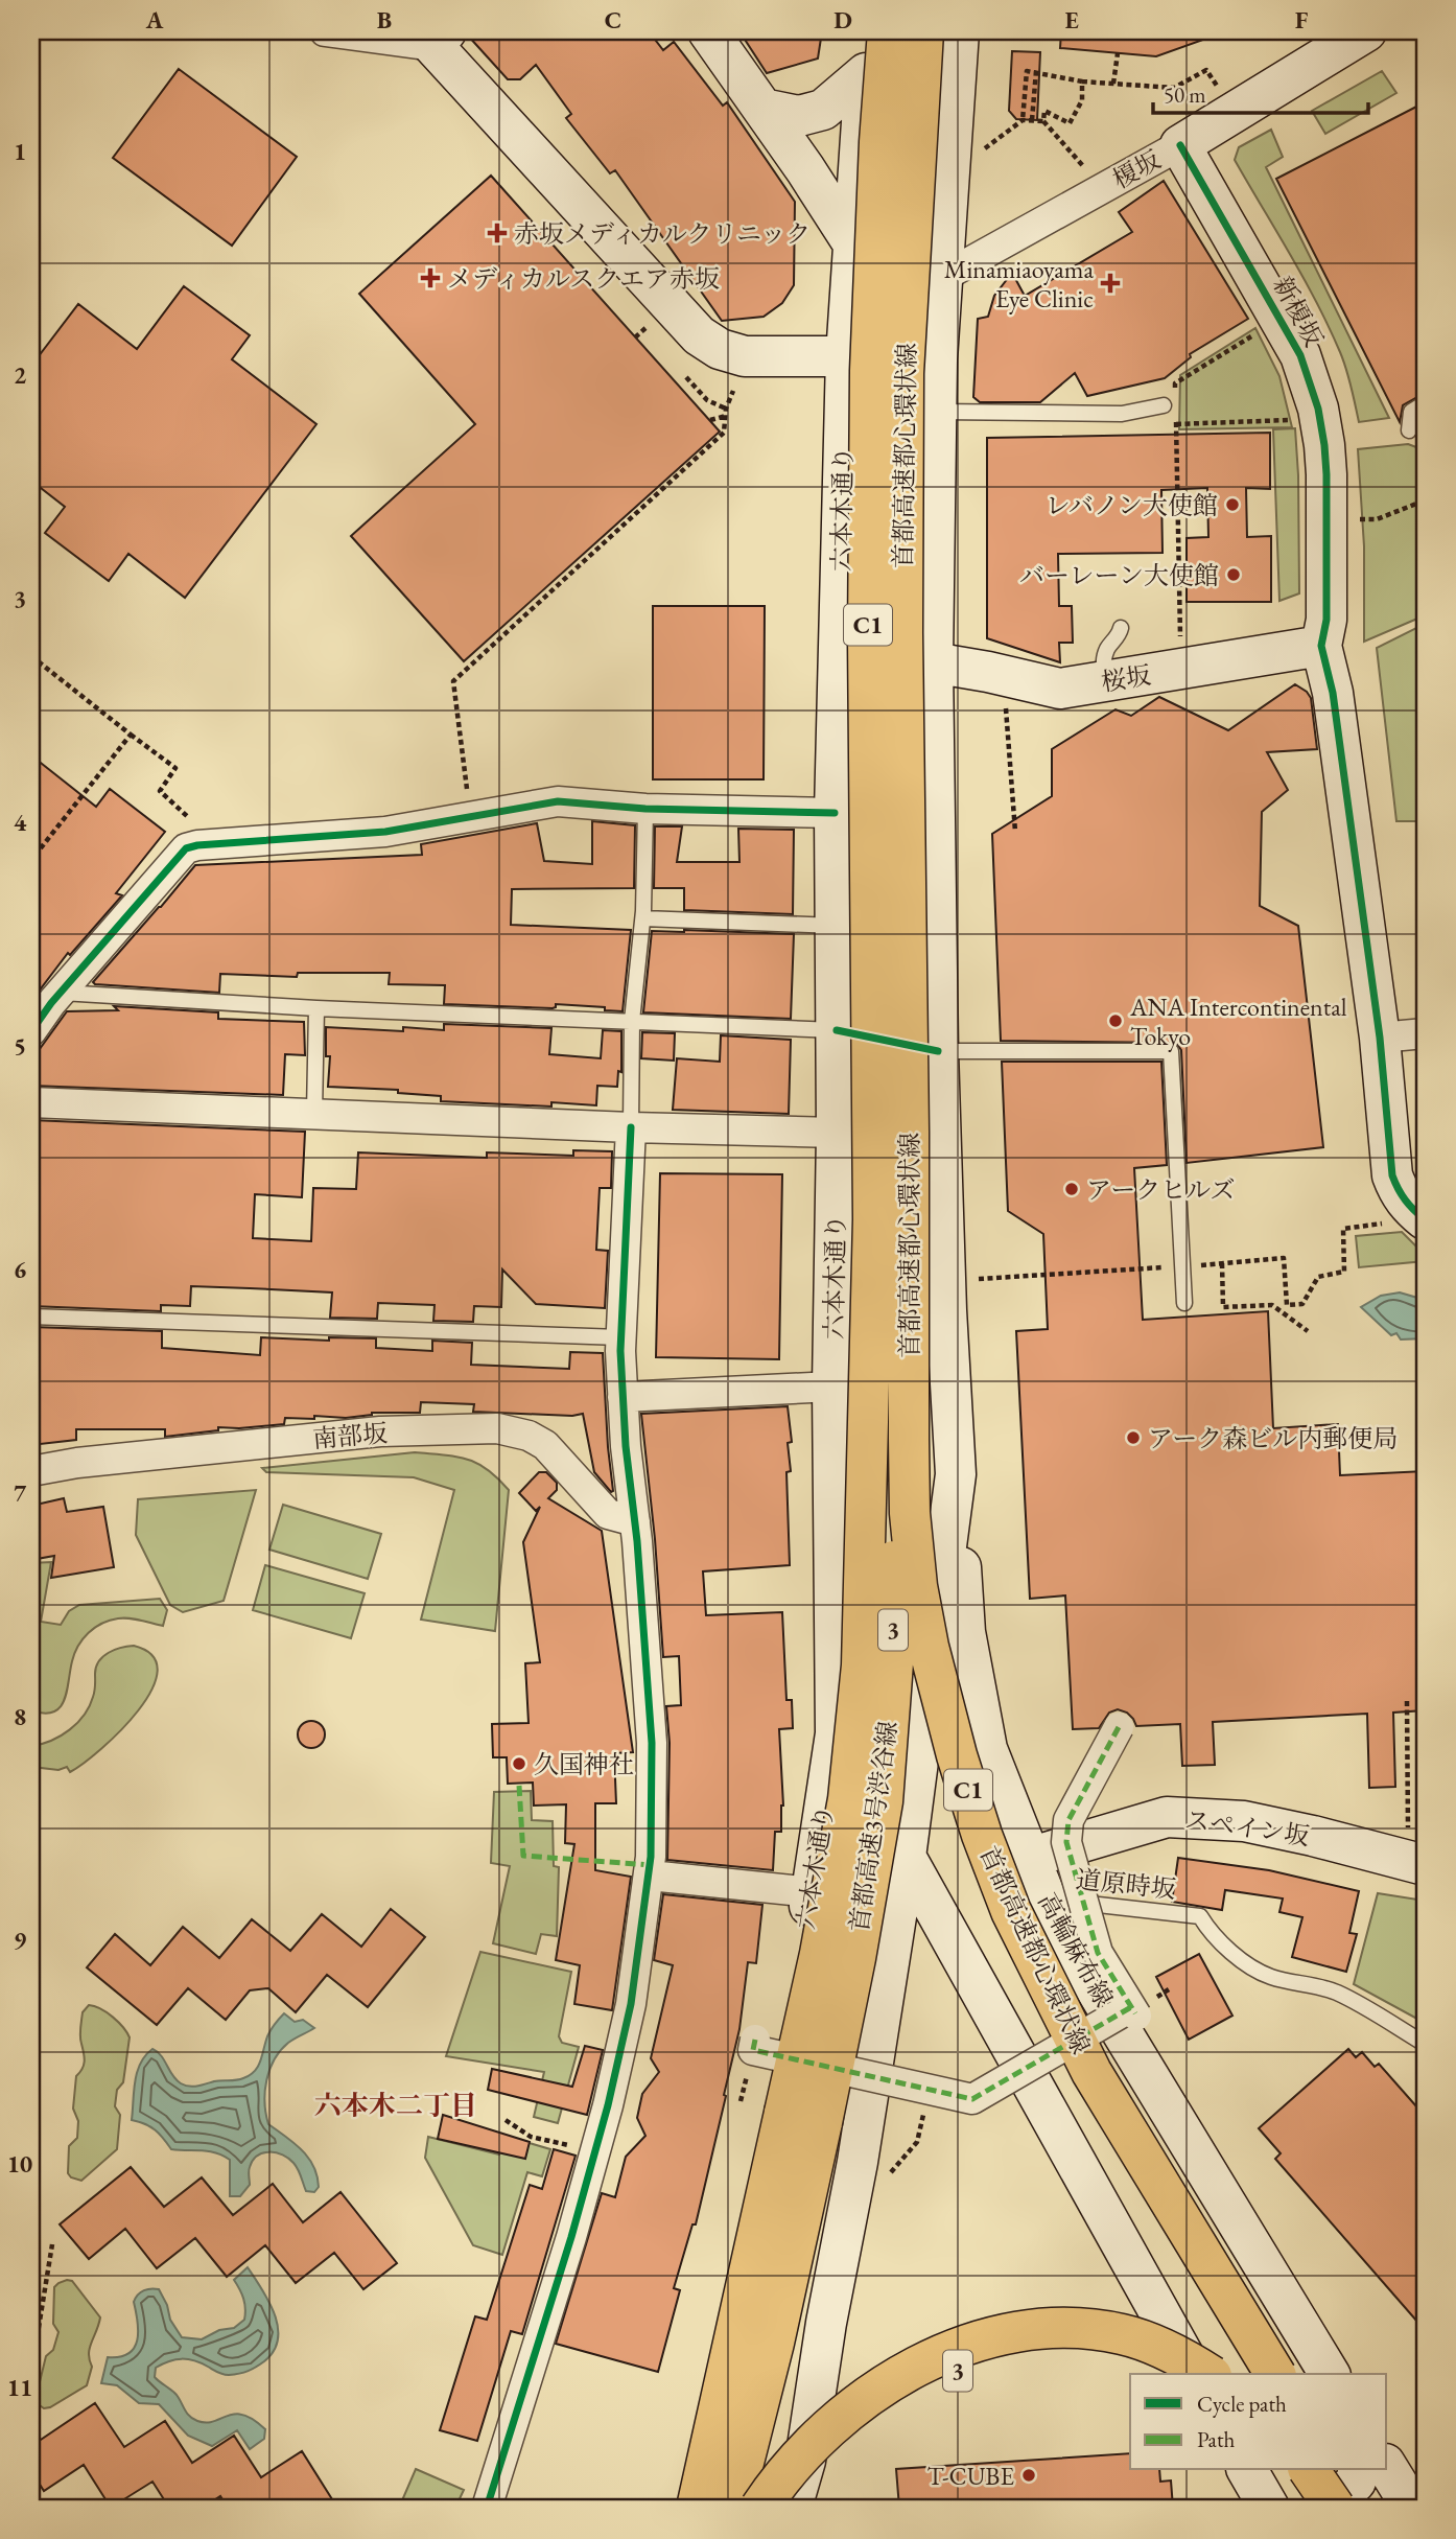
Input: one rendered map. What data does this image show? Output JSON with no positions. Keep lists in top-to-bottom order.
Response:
{
  "streets": {
    "highway": [
      "首都高速都心環状線",
      "C1",
      "3",
      "首都高速3号渋谷線"
    ],
    "main road": [
      "榎坂",
      "新榎坂",
      "六本木通り",
      "桜坂",
      "スペイン坂",
      "高輪麻布線"
    ],
    "street": ["南部坂"],
    "lane": ["道原時坂"]
  },
  "crossings": [
    ["榎坂", "新榎坂"],
    ["新榎坂", "桜坂"],
    ["首都高速都心環状線", "首都高速3号渋谷線"],
    ["スペイン坂", "高輪麻布線"],
    ["道原時坂", "高輪麻布線"]
  ],
  "districts": ["六本木二丁目"],
  "places": {
    "health": ["赤坂メディカルクリニック", "メディカルスクエア赤坂", "Minamiaoyama Eye Clinic"],
    "other": [
      "レバノン大使館",
      "バーレーン大使館",
      "ANA Intercontinental Tokyo",
      "アークヒルズ",
      "アーク森ビル内郵便局",
      "久国神社",
      "T-CUBE"
    ]
  },
  "legend": ["Cycle path", "Path"],
  "scale_bar": "50 m",
  "grid": {
    "columns": [
      "A",
      "B",
      "C",
      "D",
      "E",
      "F"
    ],
    "rows": [
      "1",
      "2",
      "3",
      "4",
      "5",
      "6",
      "7",
      "8",
      "9",
      "10",
      "11"
    ]
  }
}
